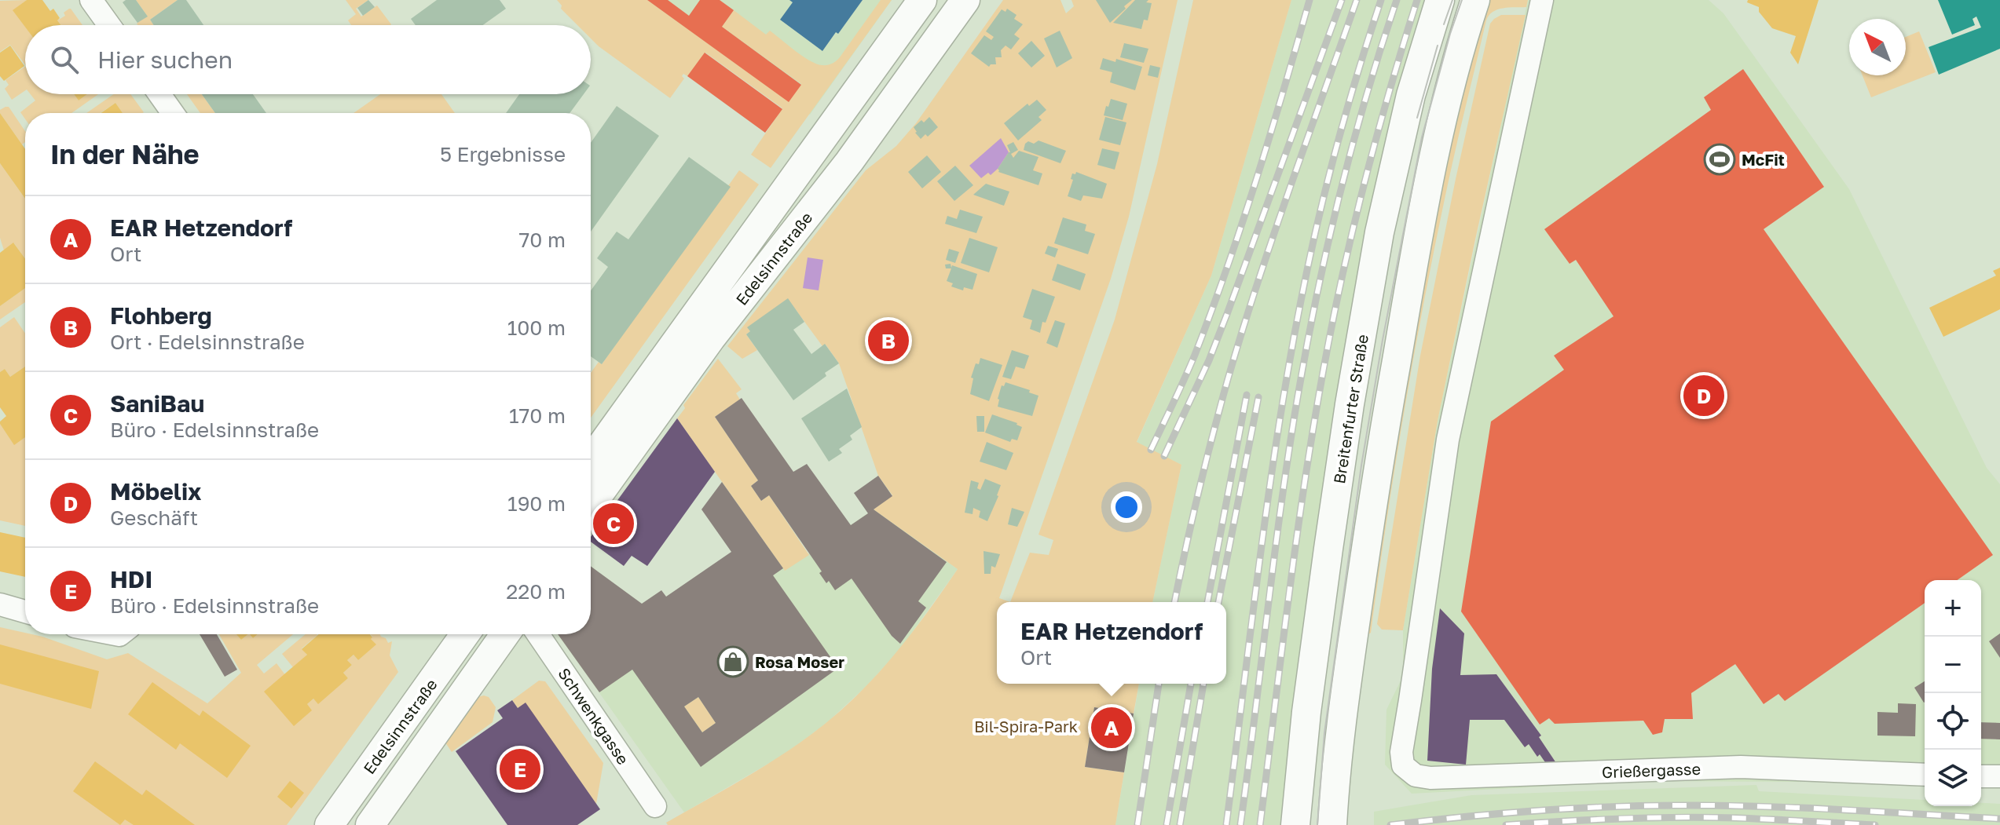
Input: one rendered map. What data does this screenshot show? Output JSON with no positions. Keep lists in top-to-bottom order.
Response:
{
  "streets": {
    "main road": ["Edelsinnstraße", "Breitenfurter Straße"],
    "street": ["Schwenkgasse", "Grießergasse"]
  },
  "parks": ["Bil-Spira-Park"],
  "places": {
    "sports": ["McFit"],
    "shop": ["Rosa Moser"]
  },
  "north": "top left",
  "page": {
    "search": "Hier suchen",
    "heading": ["In der Nähe", "5 Ergebnisse"],
    "list": [
      {
        "mark": "A",
        "name": "EAR Hetzendorf",
        "note": "Ort",
        "value": "70 m"
      },
      {
        "mark": "B",
        "name": "Flohberg",
        "note": "Ort · Edelsinnstraße",
        "value": "100 m"
      },
      {
        "mark": "C",
        "name": "SaniBau",
        "note": "Büro · Edelsinnstraße",
        "value": "170 m"
      },
      {
        "mark": "D",
        "name": "Möbelix",
        "note": "Geschäft",
        "value": "190 m"
      },
      {
        "mark": "E",
        "name": "HDI",
        "note": "Büro · Edelsinnstraße",
        "value": "220 m"
      }
    ],
    "pins": [
      "B",
      "D",
      "C",
      "A",
      "E"
    ],
    "map_buttons": ["+", "−"],
    "popup": ["EAR Hetzendorf", "Ort"]
  }
}
